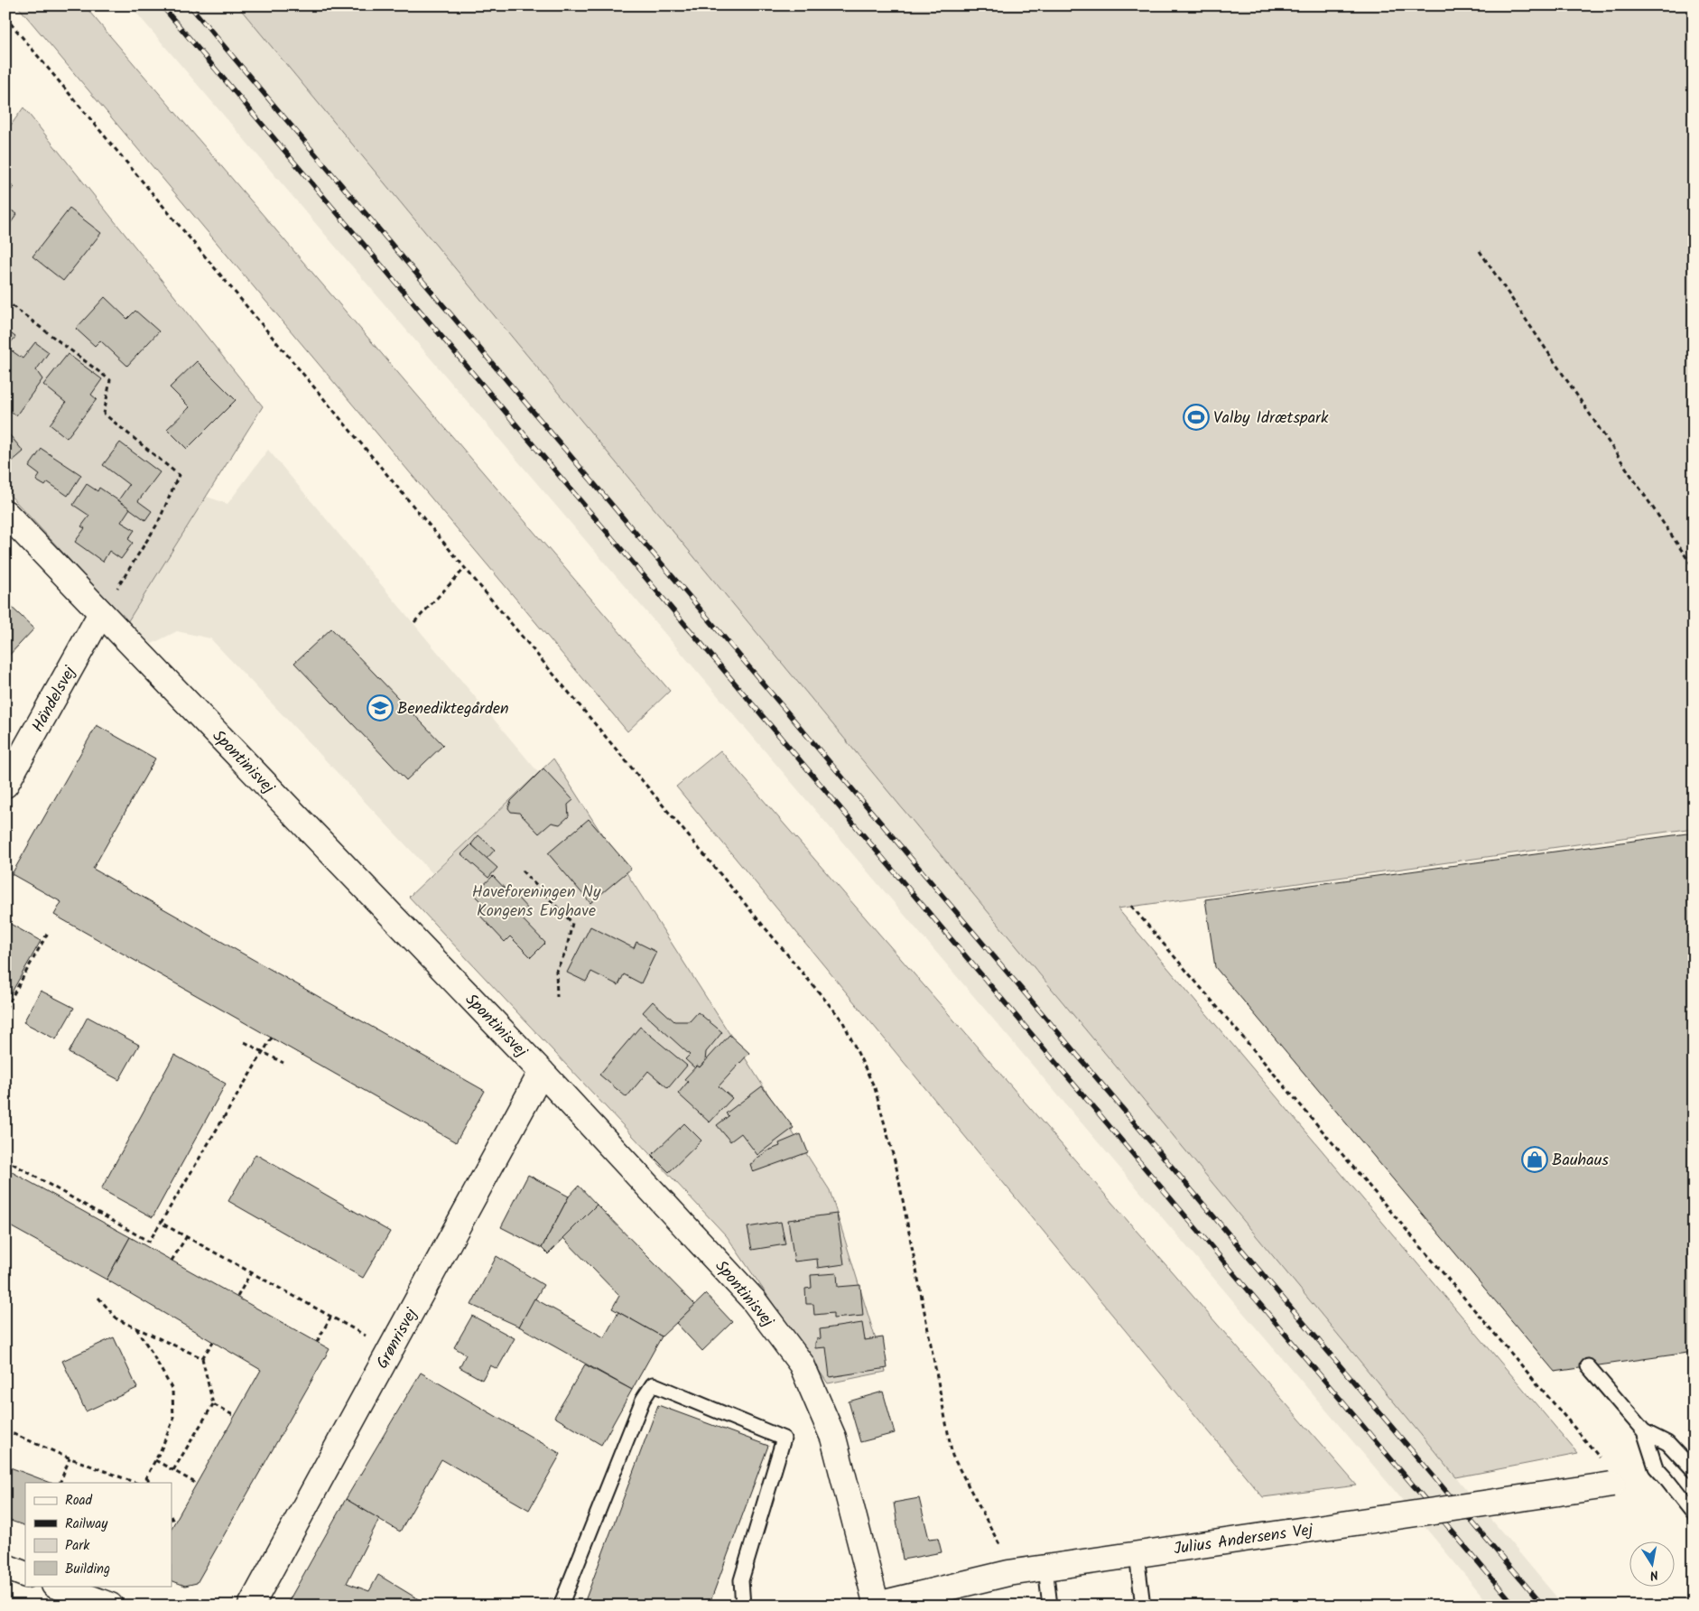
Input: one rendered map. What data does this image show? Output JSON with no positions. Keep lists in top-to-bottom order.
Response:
{
  "streets": {
    "street": [
      "Händelsvej",
      "Spontinisvej",
      "Grønrisvej",
      "Julius Andersens Vej"
    ]
  },
  "crossings": [
    ["Händelsvej", "Spontinisvej"],
    ["Spontinisvej", "Grønrisvej"],
    ["Spontinisvej", "Julius Andersens Vej"]
  ],
  "parks": ["Haveforeningen Ny Kongens Enghave"],
  "places": {
    "sports": ["Valby Idrætspark"],
    "school or university": ["Benediktegården"],
    "shop": ["Bauhaus"]
  },
  "legend": [
    "Road",
    "Railway",
    "Park",
    "Building"
  ],
  "north": "bottom"
}
